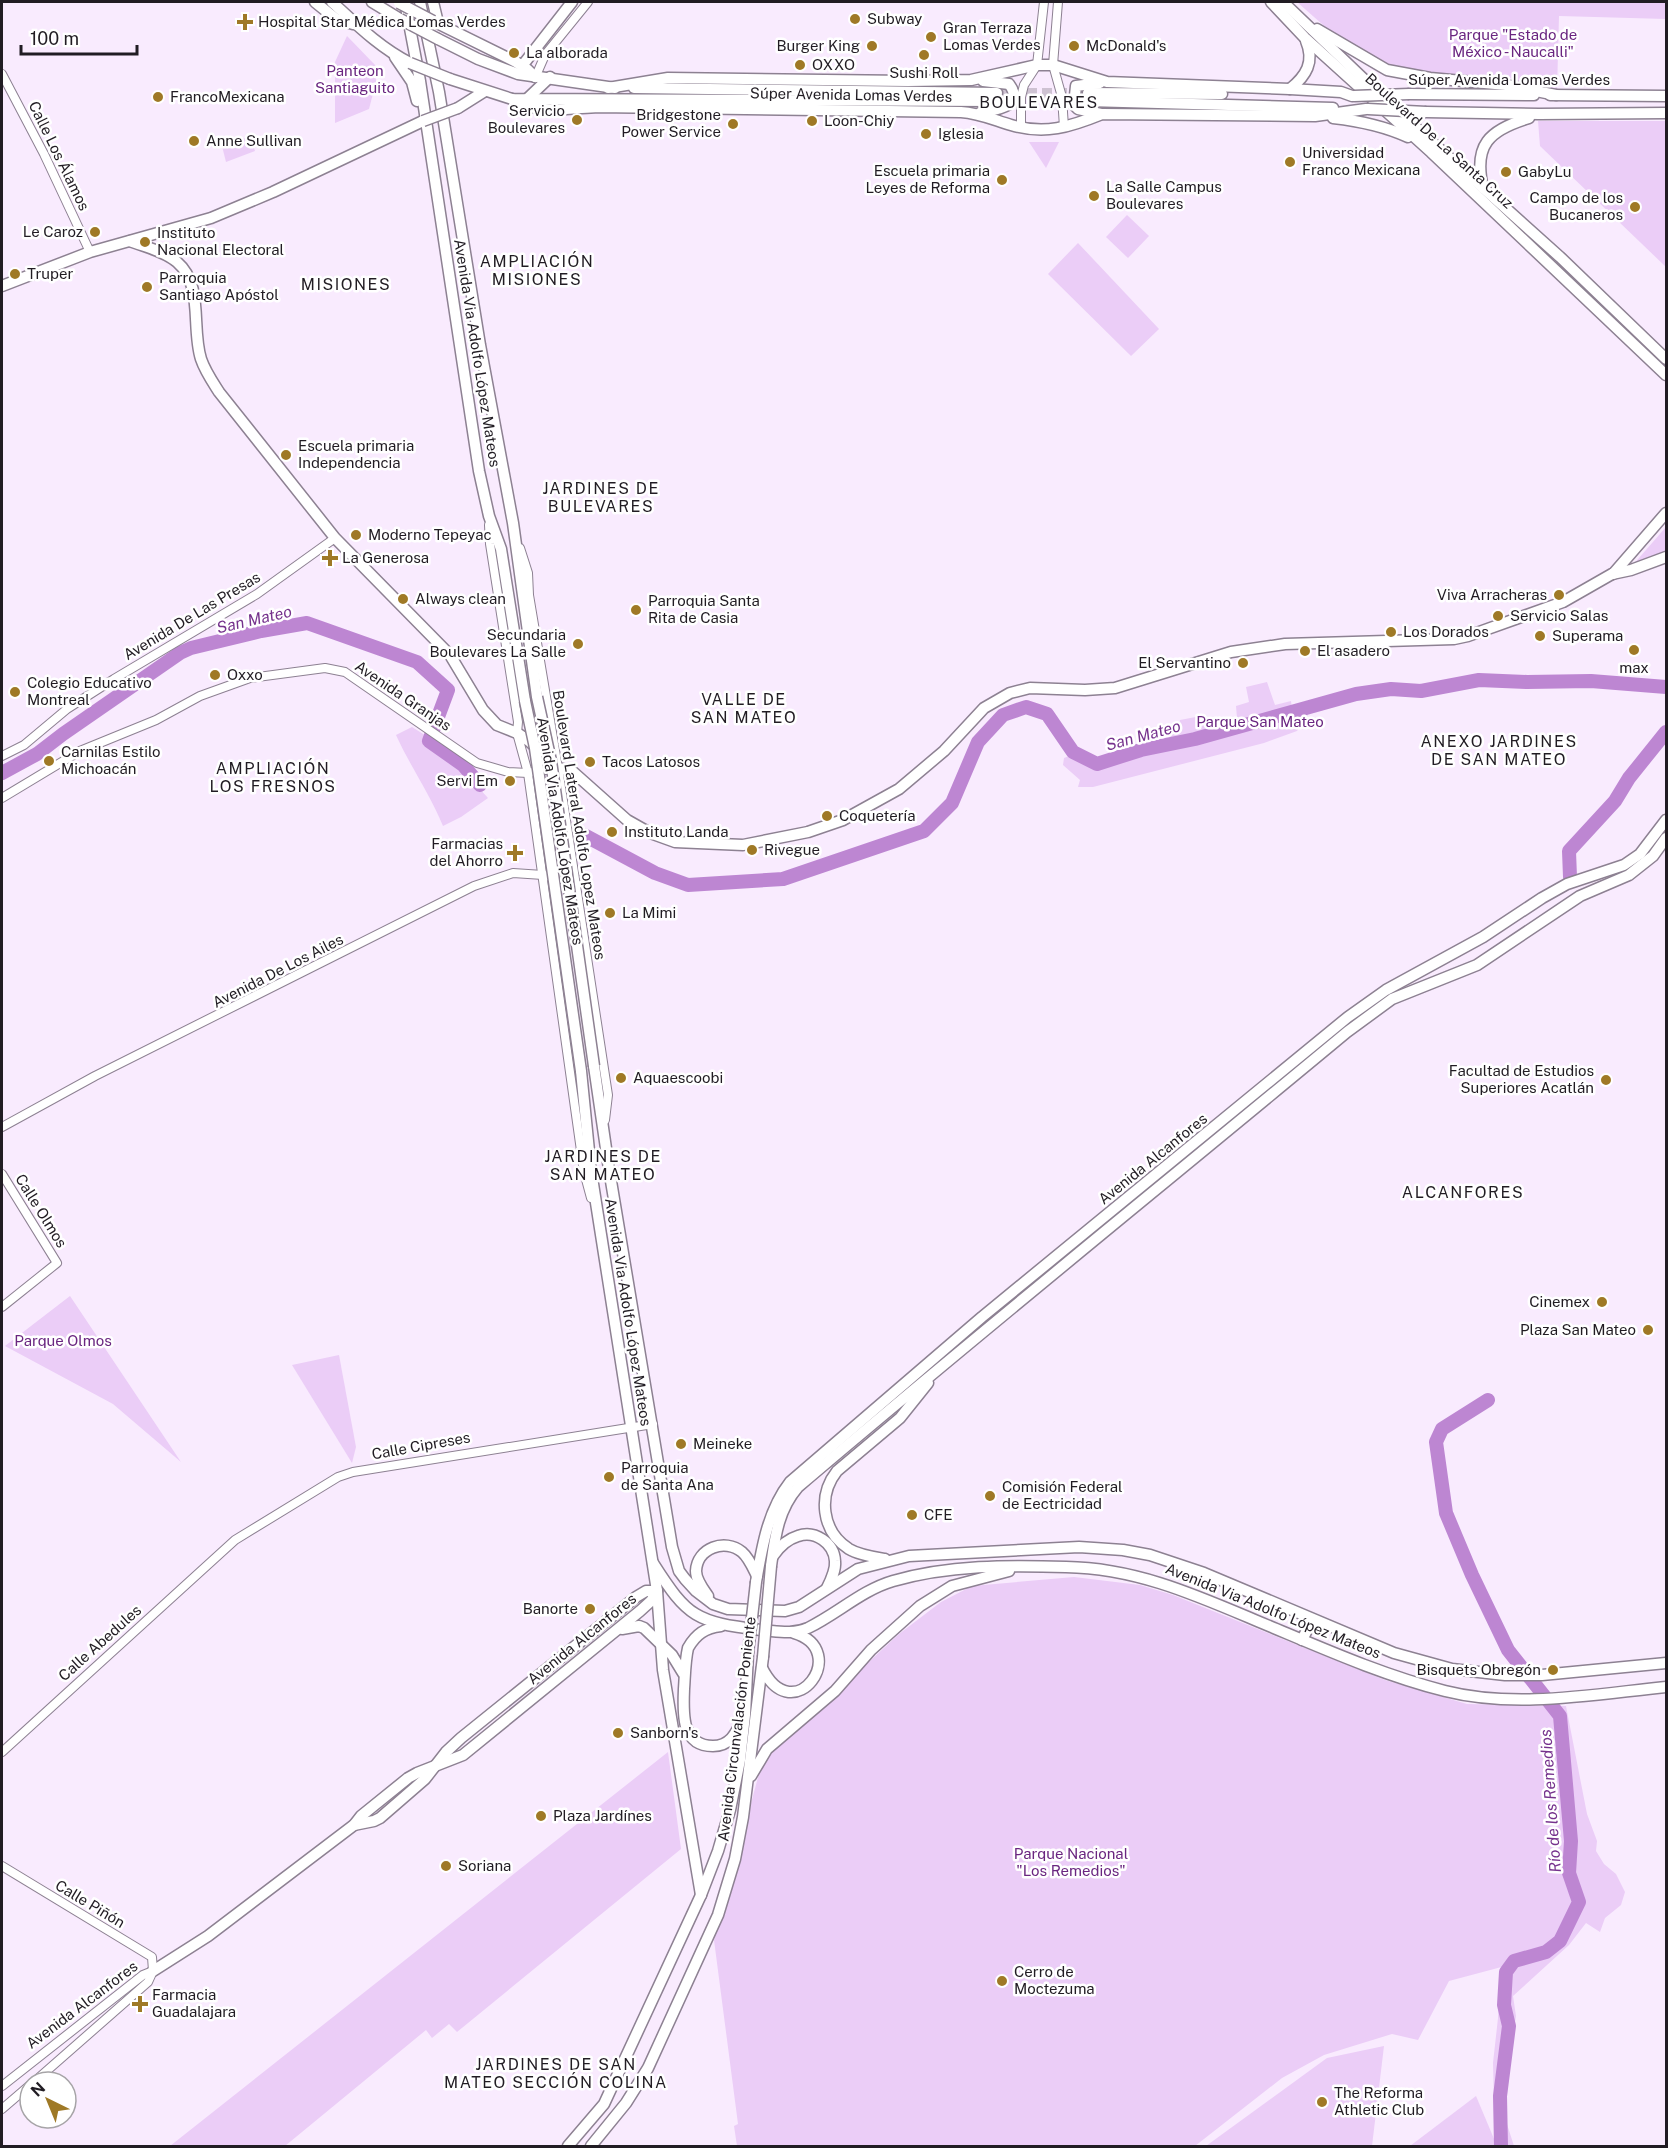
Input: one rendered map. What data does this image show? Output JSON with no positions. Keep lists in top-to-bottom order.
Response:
{
  "streets": {
    "main road": [
      "Súper Avenida Lomas Verdes",
      "Boulevard De La Santa Cruz",
      "Avenida Via Adolfo López Mateos",
      "Avenida Alcanfores",
      "Avenida Circunvalación Poniente"
    ],
    "street": [
      "Calle Los Álamos",
      "Avenida De Las Presas",
      "Avenida Granjas",
      "Boulevard Lateral Adolfo Lopez Mateos",
      "Avenida De Los Ailes",
      "Calle Olmos",
      "Calle Cipreses",
      "Calle Abedules",
      "Calle Piñón"
    ]
  },
  "crossings": [
    ["Avenida Via Adolfo López Mateos", "Boulevard Lateral Adolfo Lopez Mateos"],
    ["Avenida Via Adolfo López Mateos", "Calle Cipreses"],
    ["Avenida Granjas", "Boulevard Lateral Adolfo Lopez Mateos"],
    ["Boulevard Lateral Adolfo Lopez Mateos", "Avenida De Los Ailes"],
    ["Avenida Alcanfores", "Avenida Circunvalación Poniente"],
    ["Avenida Alcanfores", "Calle Piñón"],
    ["Calle Cipreses", "Calle Abedules"]
  ],
  "districts": [
    "BOULEVARES",
    "AMPLIACIÓN MISIONES",
    "MISIONES",
    "JARDINES DE BULEVARES",
    "VALLE DE SAN MATEO",
    "ANEXO JARDINES DE SAN MATEO",
    "AMPLIACIÓN LOS FRESNOS",
    "JARDINES DE SAN MATEO",
    "ALCANFORES",
    "JARDINES DE SAN MATEO SECCIÓN COLINA"
  ],
  "water": ["San Mateo", "Río de los Remedios"],
  "parks": [
    "Parque \"Estado de México - Naucalli\"",
    "Panteon Santiaguito",
    "Parque San Mateo",
    "Parque Olmos",
    "Parque Nacional \"Los Remedios\""
  ],
  "places": {
    "other": [
      "Subway",
      "Gran Terraza Lomas Verdes",
      "Burger King",
      "McDonald's",
      "La alborada",
      "Sushi Roll",
      "OXXO",
      "FrancoMexicana",
      "Servicio Boulevares",
      "Loon-Chiy",
      "Bridgestone Power Service",
      "Iglesia",
      "Anne Sullivan",
      "Universidad Franco Mexicana",
      "GabyLu",
      "Escuela primaria Leyes de Reforma",
      "La Salle Campus Boulevares",
      "Campo de los Bucaneros",
      "Le Caroz",
      "Instituto Nacional Electoral",
      "Truper",
      "Parroquia Santiago Apóstol",
      "Escuela primaria Independencia",
      "Moderno Tepeyac",
      "Viva Arracheras",
      "Always clean",
      "Parroquia Santa Rita de Casia",
      "Servicio Salas",
      "Los Dorados",
      "Superama",
      "Secundaria Boulevares La Salle",
      "max",
      "El asadero",
      "El Servantino",
      "Oxxo",
      "Colegio Educativo Montreal",
      "Carnilas Estilo Michoacán",
      "Tacos Latosos",
      "Servi Em",
      "Coquetería",
      "Instituto Landa",
      "Rivegue",
      "La Mimi",
      "Aquaescoobi",
      "Facultad de Estudios Superiores Acatlán",
      "Cinemex",
      "Plaza San Mateo",
      "Meineke",
      "Parroquia de Santa Ana",
      "Comisión Federal de Eectricidad",
      "CFE",
      "Banorte",
      "Bisquets Obregón",
      "Sanborn's",
      "Plaza Jardínes",
      "Soriana",
      "Cerro de Moctezuma",
      "The Reforma Athletic Club"
    ],
    "health": [
      "Hospital Star Médica Lomas Verdes",
      "La Generosa",
      "Farmacias del Ahorro",
      "Farmacia Guadalajara"
    ]
  },
  "scale_bar": "100 m",
  "north": "top left"
}
